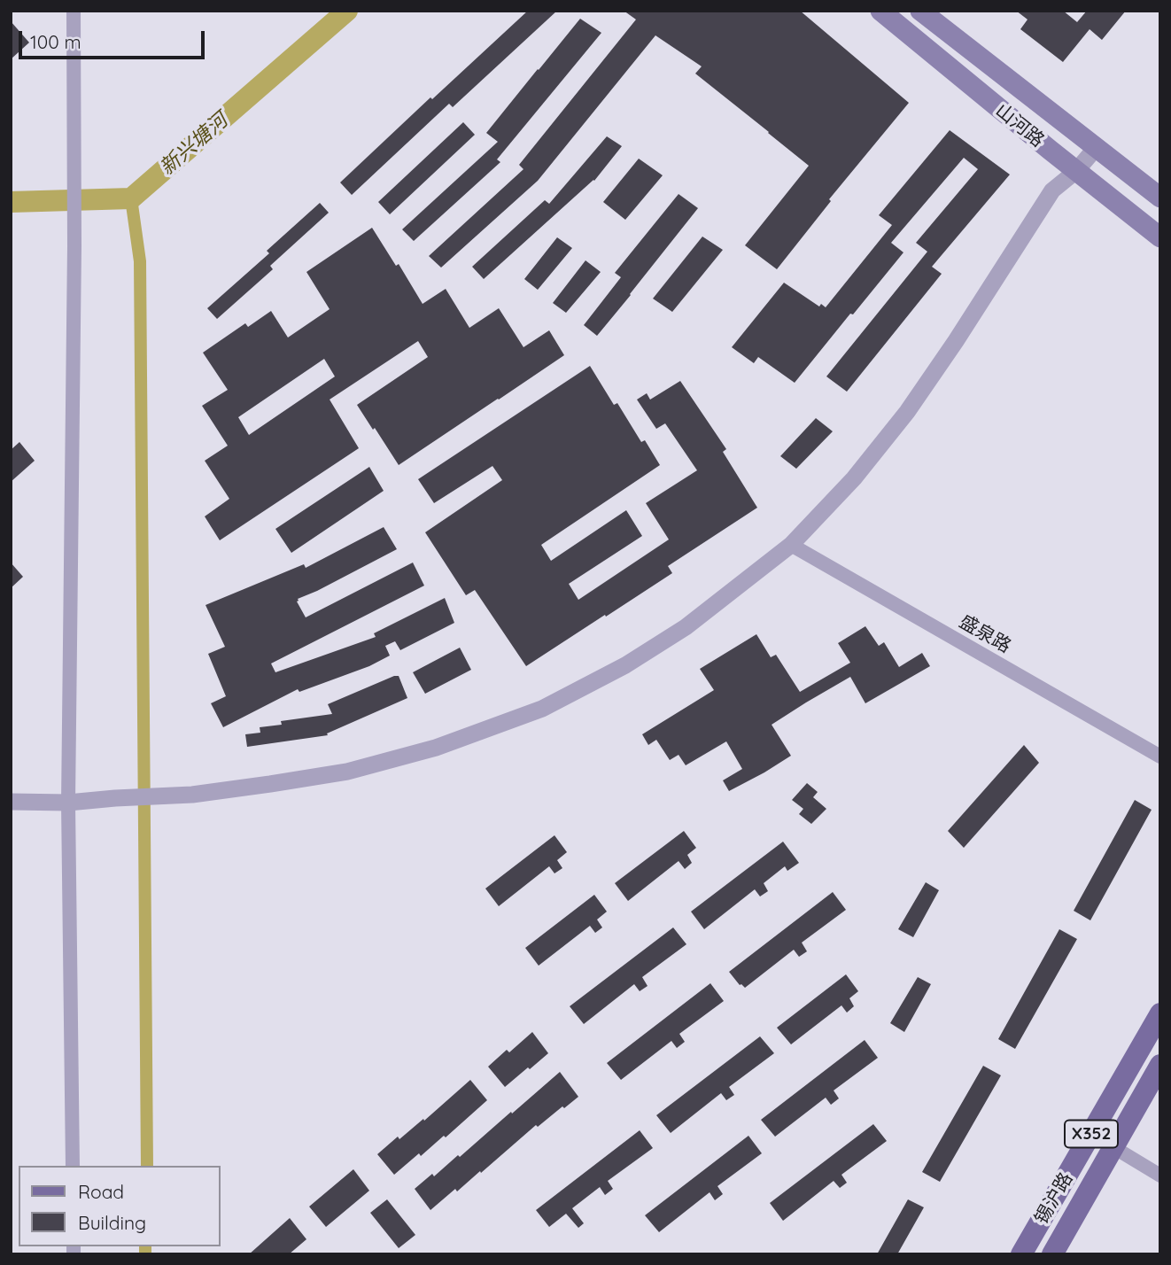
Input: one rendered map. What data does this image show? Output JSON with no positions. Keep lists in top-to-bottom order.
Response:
{
  "streets": {
    "main road": ["山河路", "X352", "锡沪路"],
    "street": ["盛泉路"]
  },
  "water": ["新兴塘河"],
  "legend": ["Road", "Building"],
  "scale_bar": "100 m"
}
